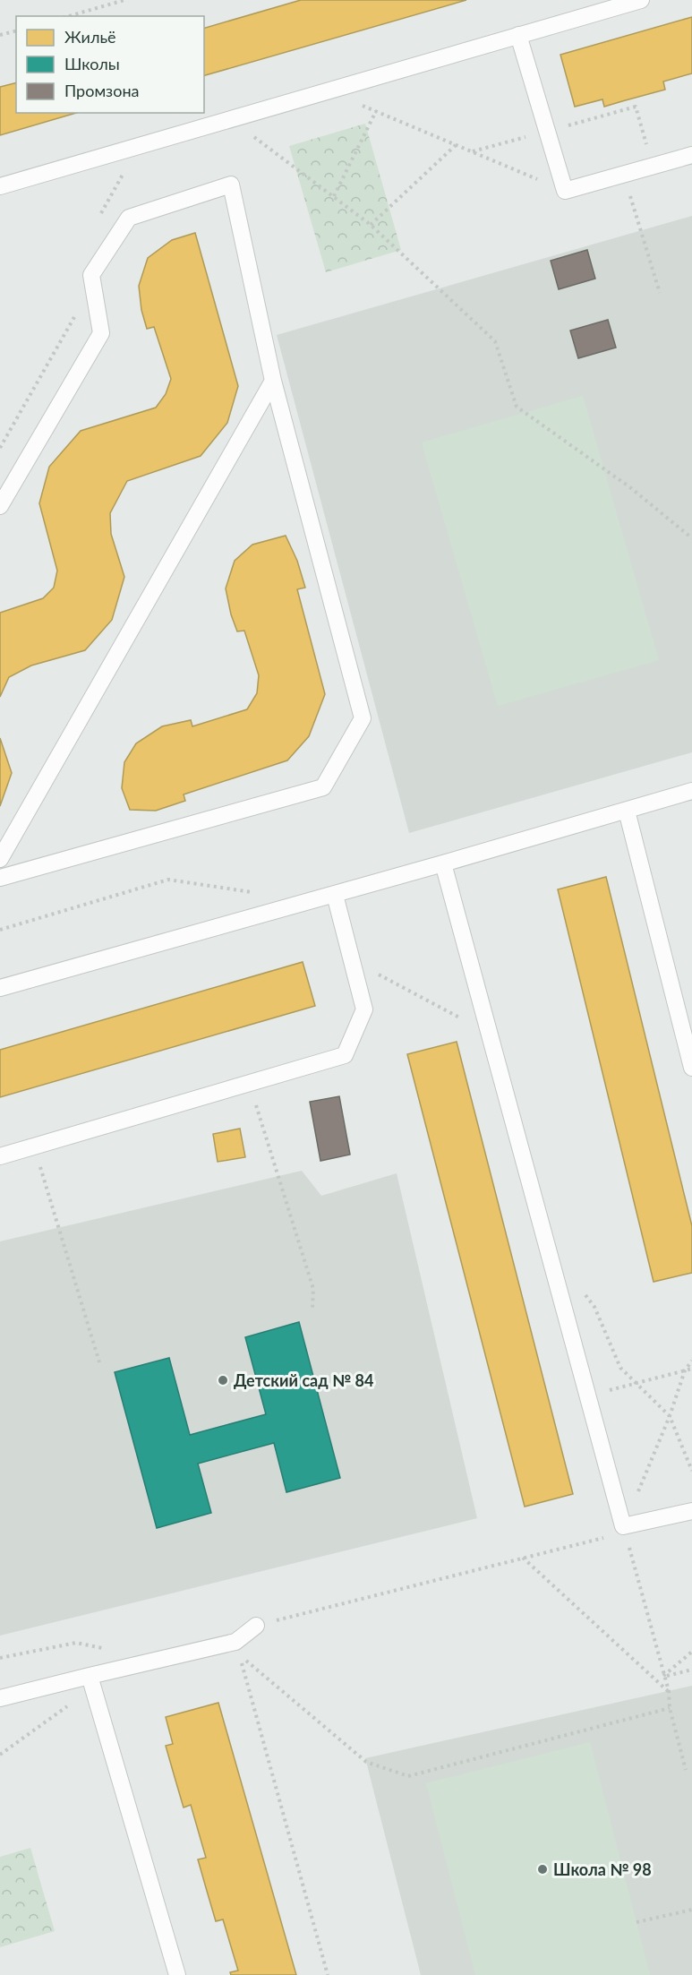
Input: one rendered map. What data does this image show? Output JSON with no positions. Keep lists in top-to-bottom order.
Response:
{
  "places": ["Детский сад № 84", "Школа № 98"],
  "legend": ["Жильё", "Школы", "Промзона"]
}
